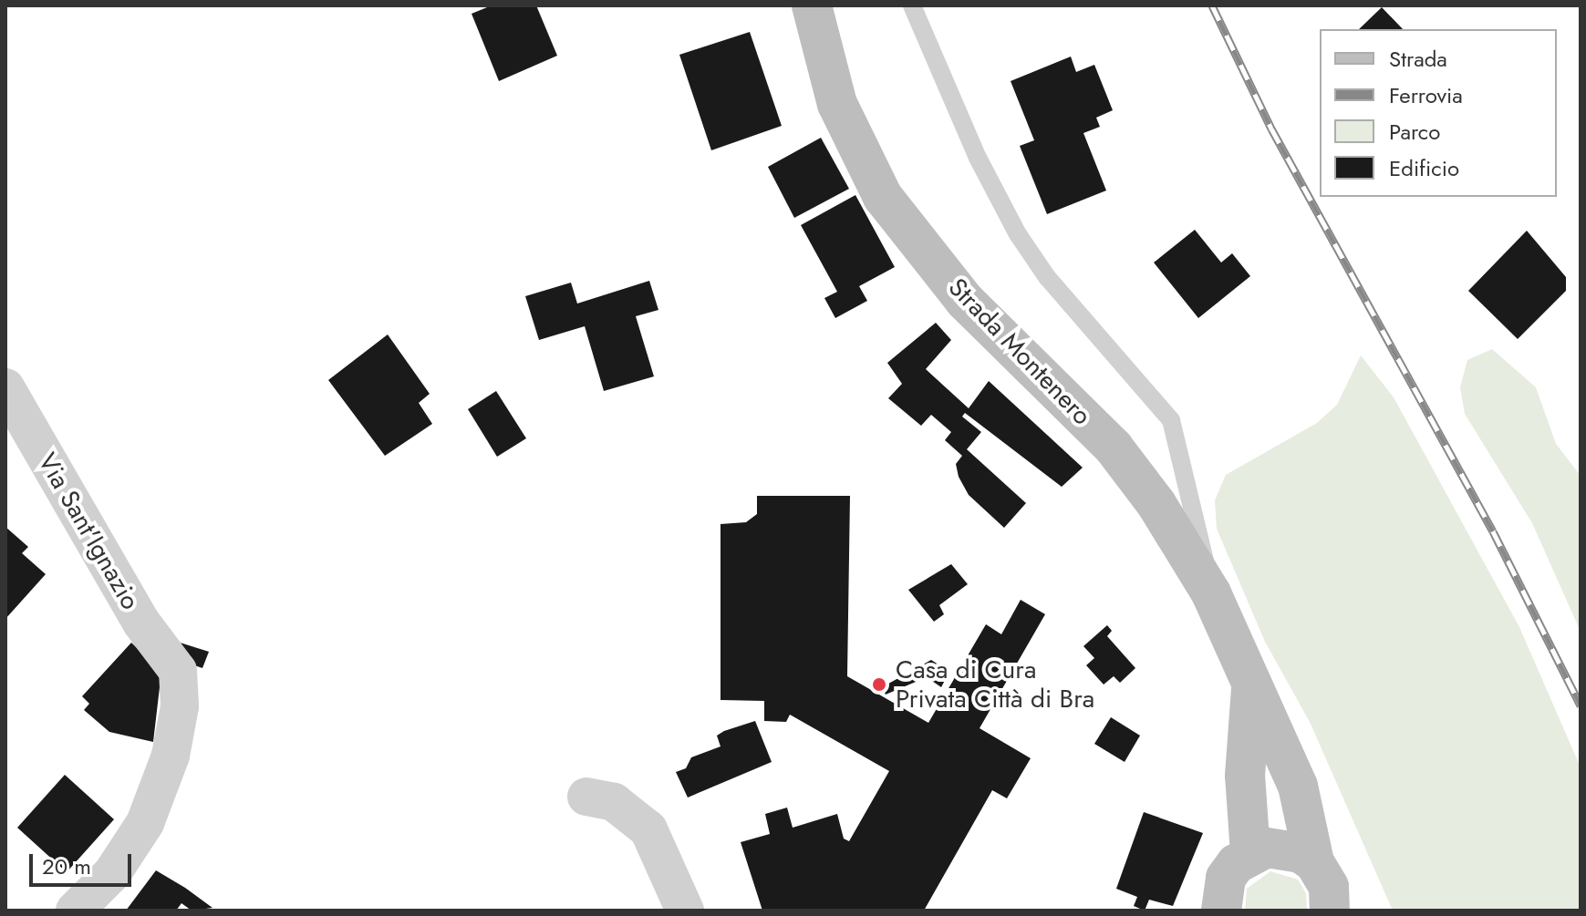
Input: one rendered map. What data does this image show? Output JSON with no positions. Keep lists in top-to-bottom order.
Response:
{
  "streets": {
    "main road": ["Strada Montenero"],
    "street": ["Via Sant'Ignazio"]
  },
  "places": ["Casa di Cura Privata Città di Bra"],
  "legend": [
    "Strada",
    "Ferrovia",
    "Parco",
    "Edificio"
  ],
  "scale_bar": "20 m"
}
